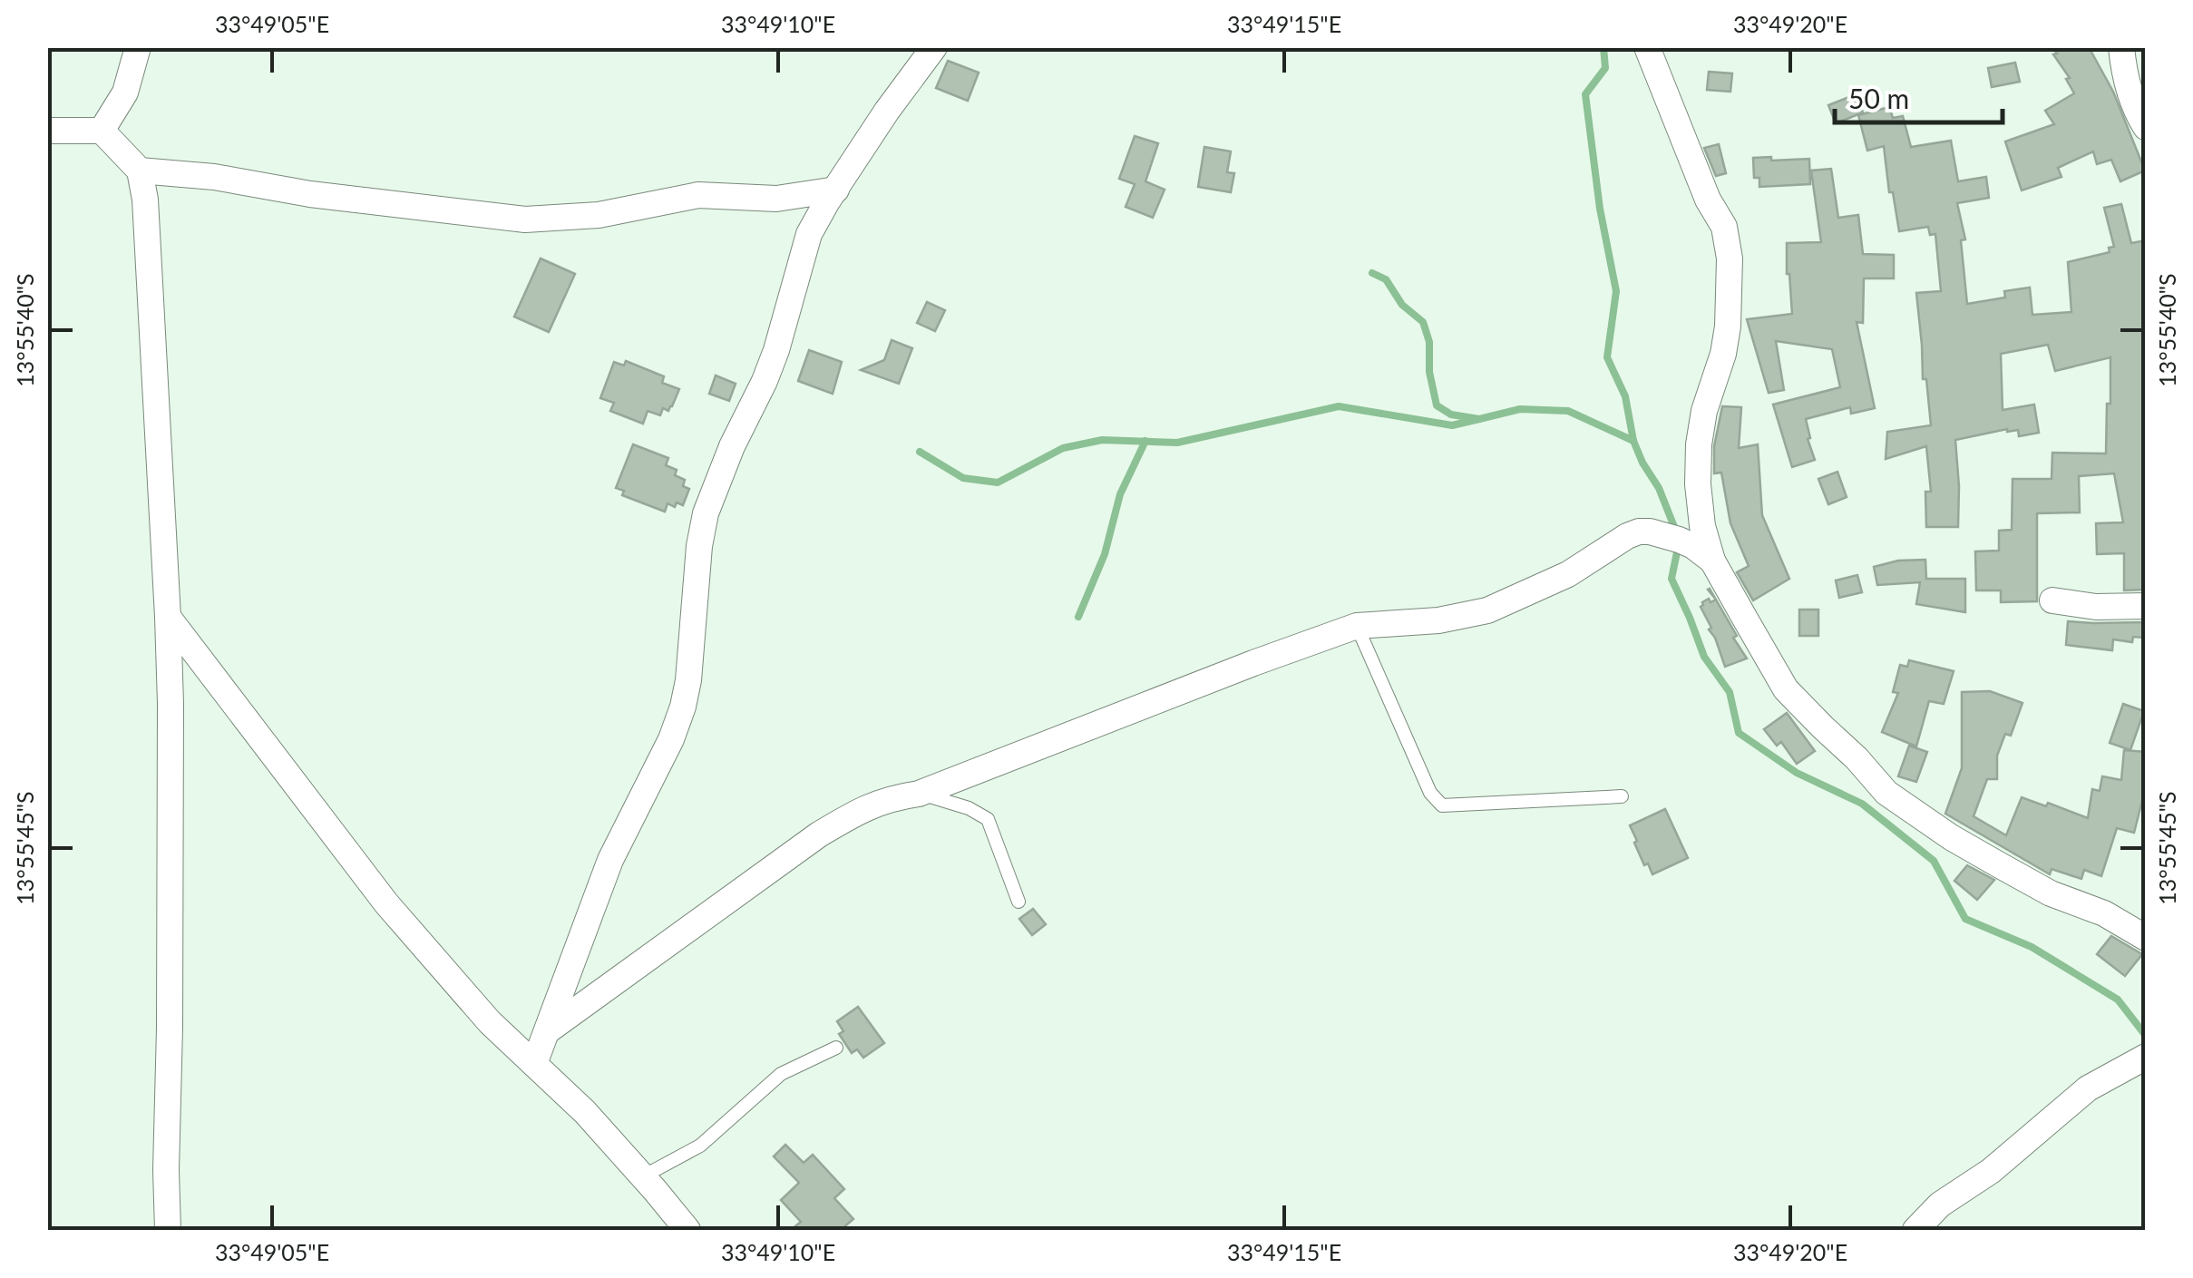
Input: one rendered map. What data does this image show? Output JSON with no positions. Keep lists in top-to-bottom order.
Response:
{
  "scale_bar": "50 m",
  "coordinates": [
    "33°49'05\"E",
    "33°49'10\"E",
    "33°49'15\"E",
    "33°49'20\"E",
    "13°55'40\"S",
    "13°55'45\"S"
  ]
}
